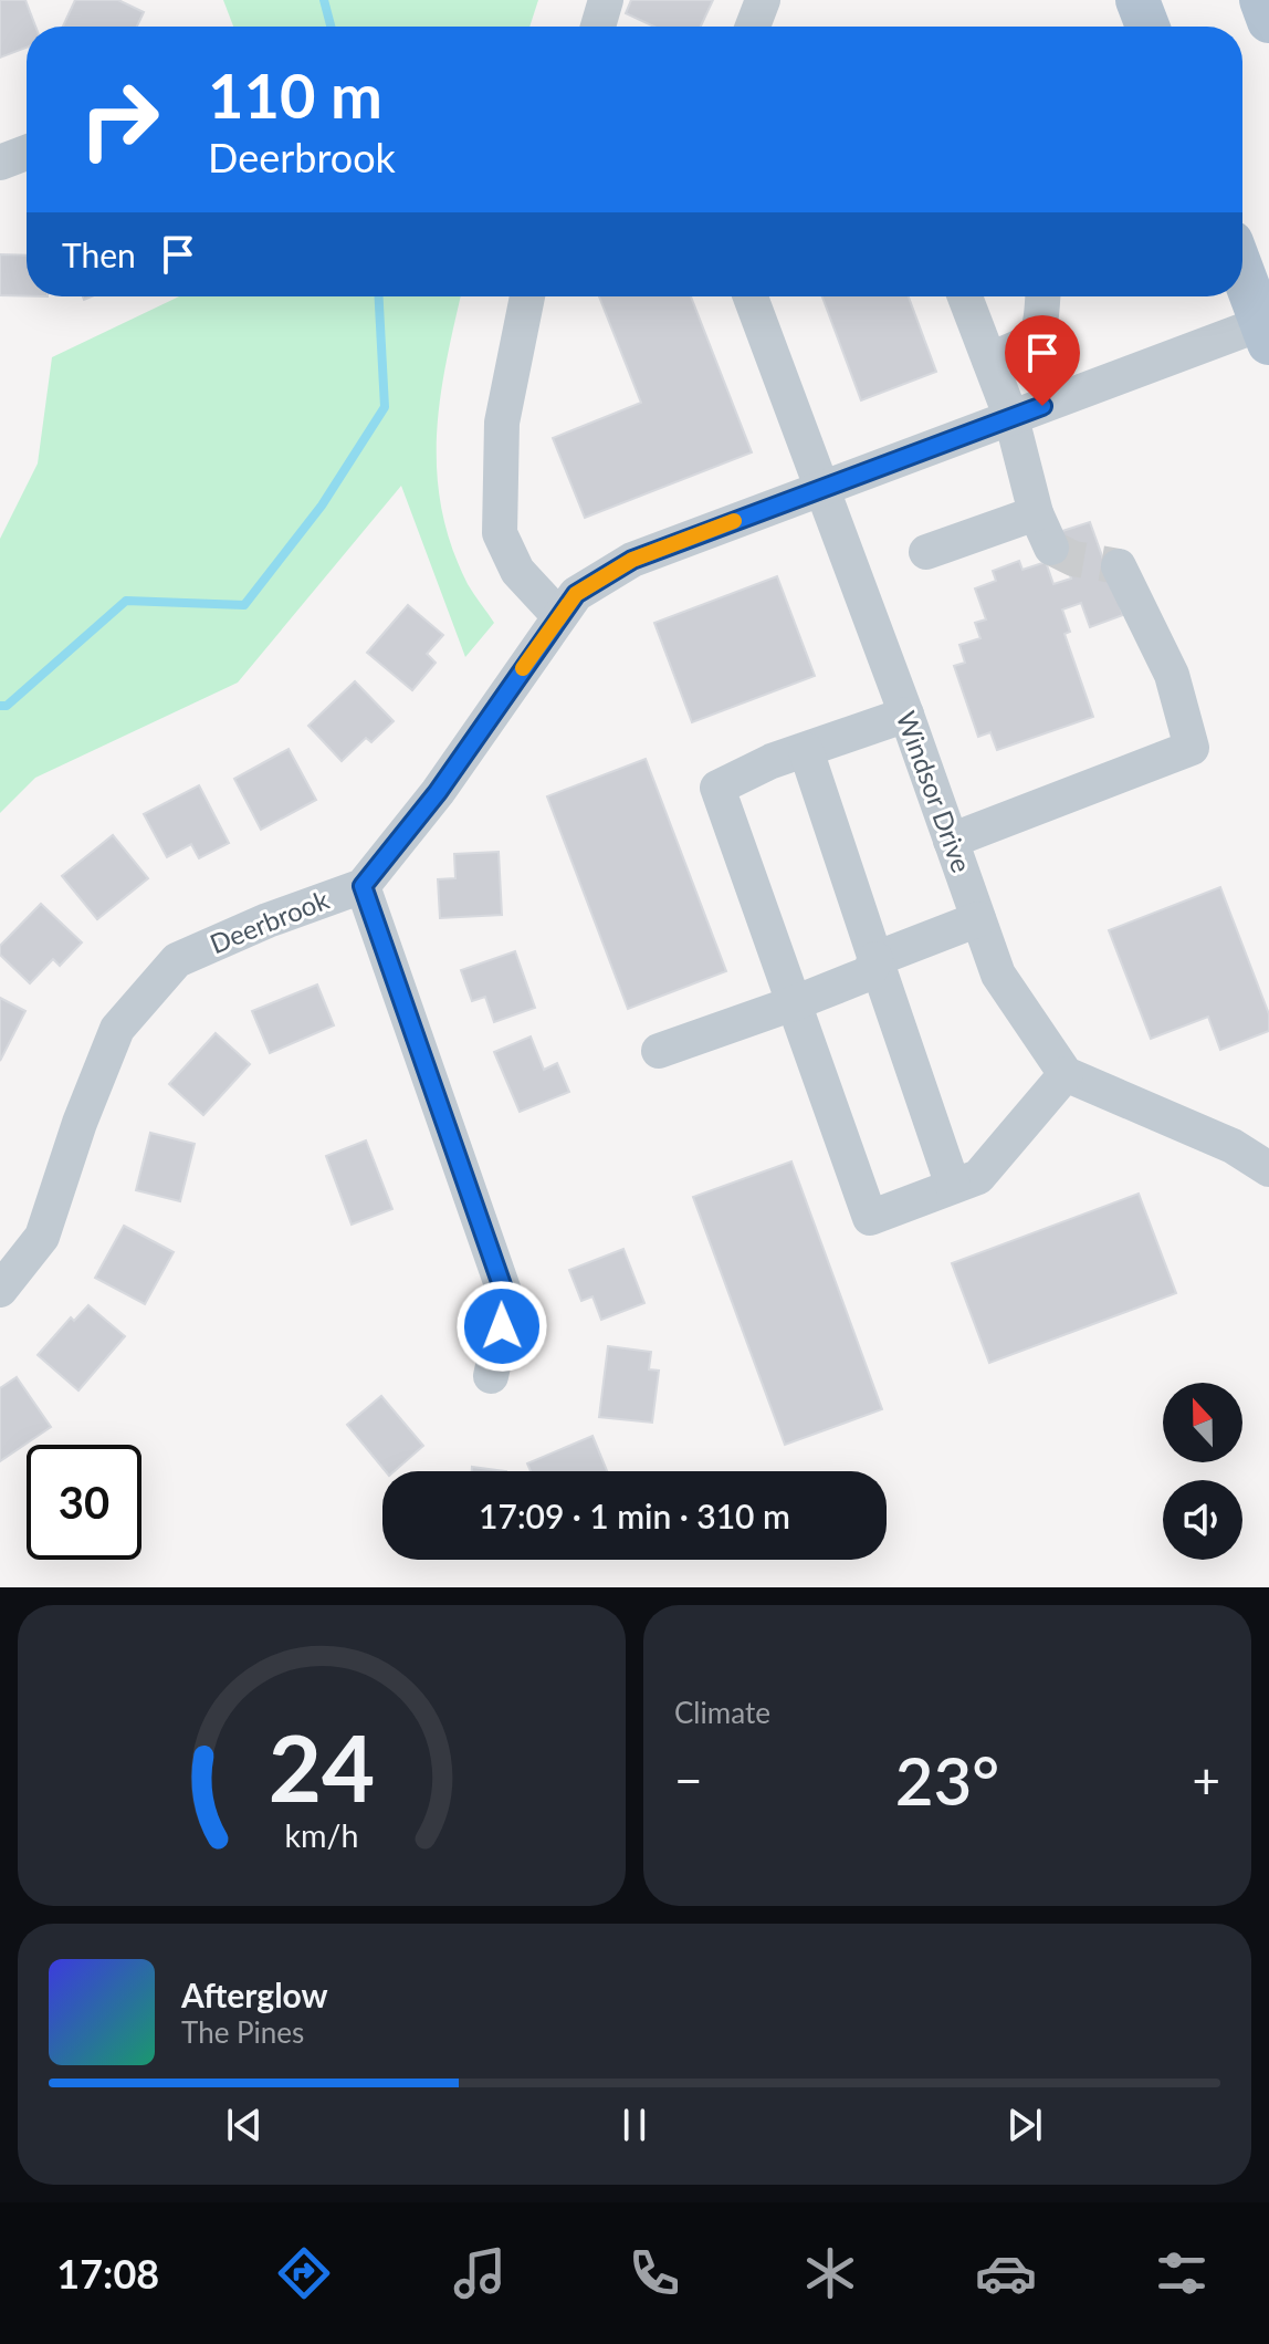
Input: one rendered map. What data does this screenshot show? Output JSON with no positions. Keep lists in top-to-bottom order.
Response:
{
  "streets": {
    "street": ["Windsor Drive", "Deerbrook"]
  },
  "crossings": [
    ["Windsor Drive", "Deerbrook"]
  ],
  "north": "top",
  "page": {
    "turn": ["110 m", "Deerbrook"],
    "then": "Then",
    "limit": "30",
    "trip": "17:09 · 1 min · 310 m",
    "tile": "Climate",
    "heat": ["−", "23°", "+"],
    "song": ["Afterglow", "The Pines"],
    "tabs": "17:08",
    "gauge": ["24", "km/h"]
  }
}
